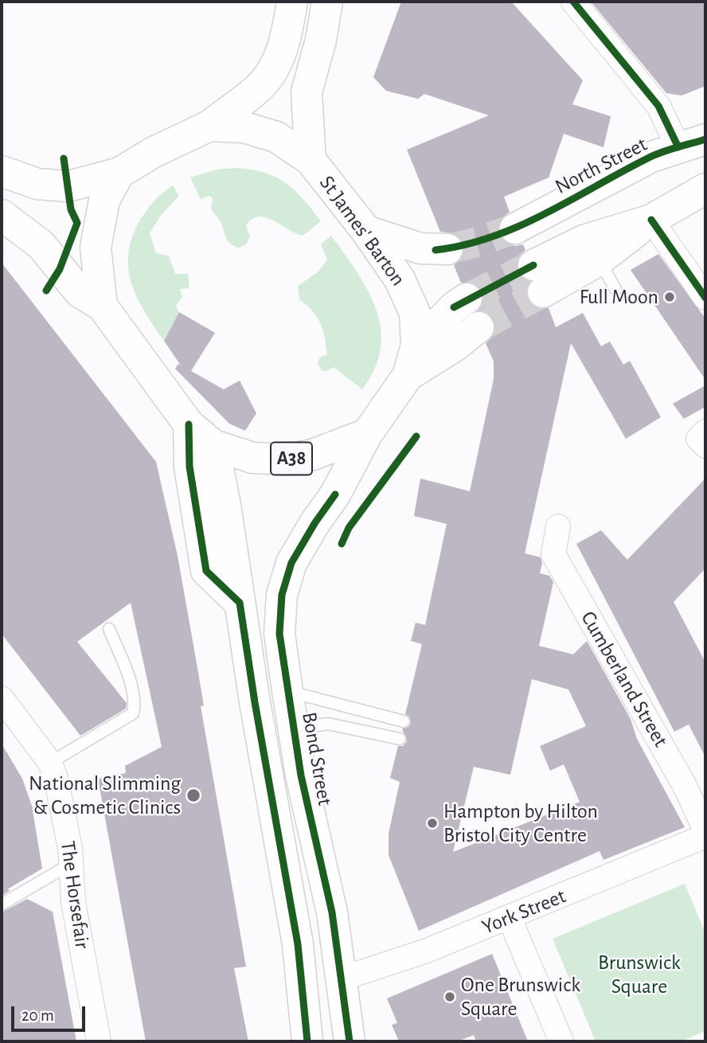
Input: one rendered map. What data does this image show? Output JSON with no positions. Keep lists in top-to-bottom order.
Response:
{
  "streets": {
    "main road": [
      "North Street",
      "St James' Barton",
      "A38",
      "Bond Street"
    ],
    "street": ["Cumberland Street", "The Horsefair", "York Street"]
  },
  "crossings": [
    ["St James' Barton", "A38"],
    ["St James' Barton", "Bond Street"],
    ["Bond Street", "York Street"]
  ],
  "parks": ["Brunswick Square"],
  "places": [
    "Full Moon",
    "National Slimming & Cosmetic Clinics",
    "Hampton by Hilton Bristol City Centre",
    "One Brunswick Square"
  ],
  "scale_bar": "20 m"
}
